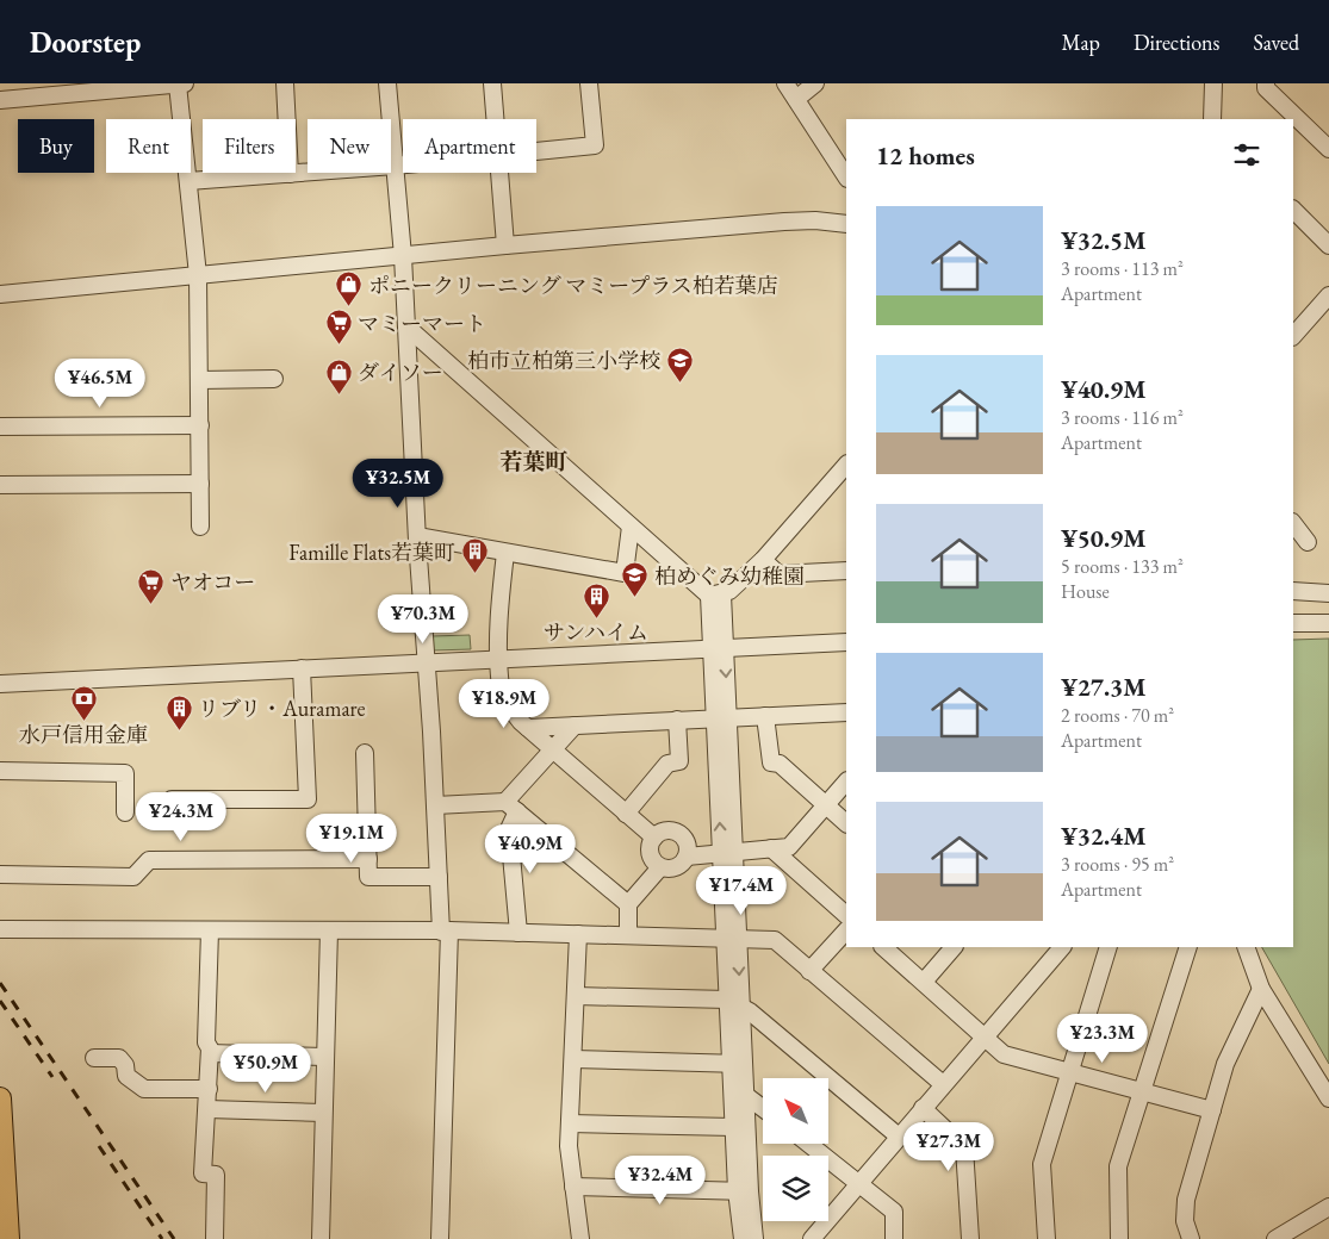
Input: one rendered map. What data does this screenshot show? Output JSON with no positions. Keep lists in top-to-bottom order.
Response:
{
  "districts": ["若葉町"],
  "places": {
    "shop": ["ポニークリーニング マミープラス柏若葉店", "ダイソー"],
    "supermarket": ["マミーマート", "ヤオコー"],
    "school or university": ["柏市立柏第三小学校", "柏めぐみ幼稚園"],
    "building": ["Famille Flats若葉町", "サンハイム", "リブリ・Auramare"],
    "bank": ["水戸信用金庫"]
  },
  "north": "top left",
  "page": {
    "header": "Doorstep",
    "nav": ["Map", "Directions", "Saved"],
    "chip": [
      "Buy",
      "Rent",
      "Filters",
      "New",
      "Apartment"
    ],
    "heading": "12 homes",
    "list": [
      {
        "name": "¥32.5M",
        "note": "3 rooms · 113 m² · Apartment"
      },
      {
        "name": "¥40.9M",
        "note": "3 rooms · 116 m² · Apartment"
      },
      {
        "name": "¥50.9M",
        "note": "5 rooms · 133 m² · House"
      },
      {
        "name": "¥27.3M",
        "note": "2 rooms · 70 m² · Apartment"
      },
      {
        "name": "¥32.4M",
        "note": "3 rooms · 95 m² · Apartment"
      }
    ],
    "price": [
      "¥46.5M",
      "¥32.5M",
      "¥70.3M",
      "¥18.9M",
      "¥24.3M",
      "¥19.1M",
      "¥40.9M",
      "¥17.4M",
      "¥23.3M",
      "¥50.9M",
      "¥27.3M",
      "¥32.4M"
    ]
  }
}
